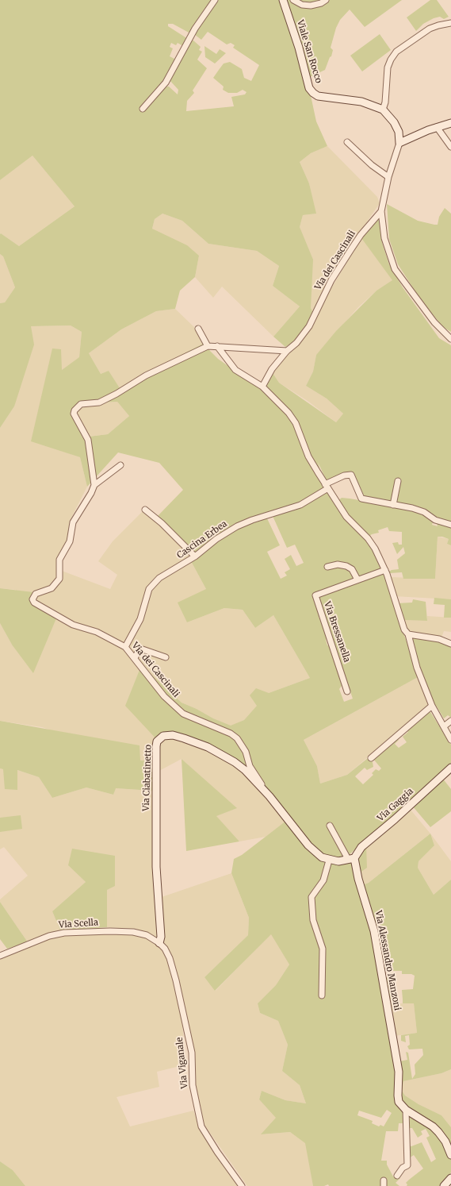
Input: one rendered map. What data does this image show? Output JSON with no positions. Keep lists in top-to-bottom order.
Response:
{
  "streets": {
    "street": [
      "Viale San Rocco",
      "Via dei Cascinali",
      "Cascina Erbea",
      "Via Bressanella",
      "Via Ciabatinetto",
      "Via Gaggia",
      "Via Scella",
      "Via Alessandro Manzoni",
      "Via Viganale"
    ]
  },
  "crossings": [
    ["Via dei Cascinali", "Cascina Erbea"],
    ["Via dei Cascinali", "Via Ciabatinetto"],
    ["Via Ciabatinetto", "Via Scella"],
    ["Via Ciabatinetto", "Via Viganale"],
    ["Via Gaggia", "Via Alessandro Manzoni"],
    ["Via Scella", "Via Viganale"]
  ]
}
